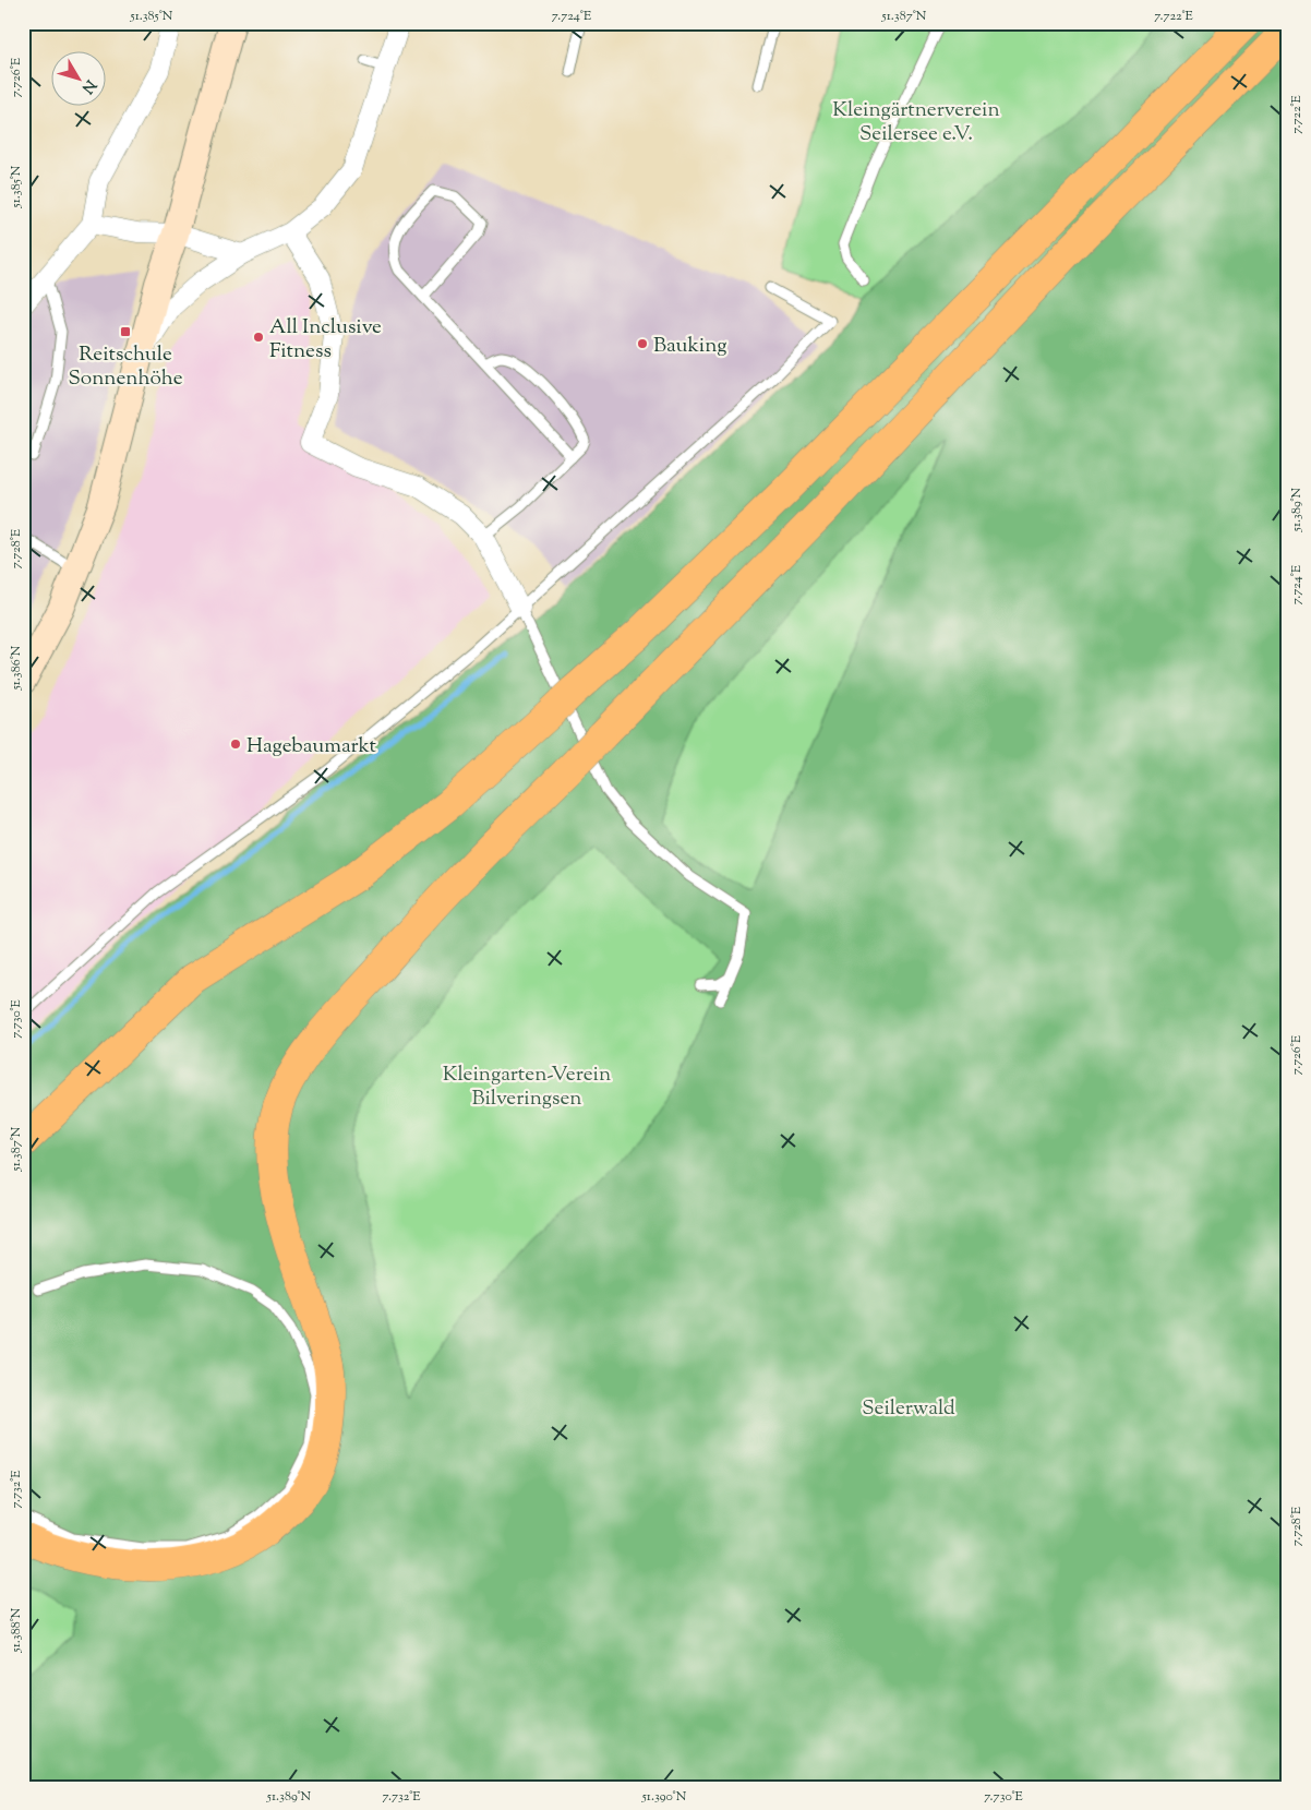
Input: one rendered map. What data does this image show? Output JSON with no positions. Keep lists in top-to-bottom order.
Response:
{
  "parks": ["Kleingärtnerverein Seilersee e.V.", "Kleingarten-Verein Bilveringsen", "Seilerwald"],
  "places": {
    "transit": ["Reitschule Sonnenhöhe"],
    "other": ["All Inclusive Fitness", "Bauking", "Hagebaumarkt"]
  },
  "north": "bottom right",
  "coordinates": [
    "51.385°N",
    "7.724°E",
    "51.387°N",
    "7.722°E",
    "7.726°E",
    "51.389°N",
    "7.728°E",
    "51.386°N",
    "7.730°E",
    "7.732°E",
    "51.388°N",
    "51.390°N"
  ]
}
